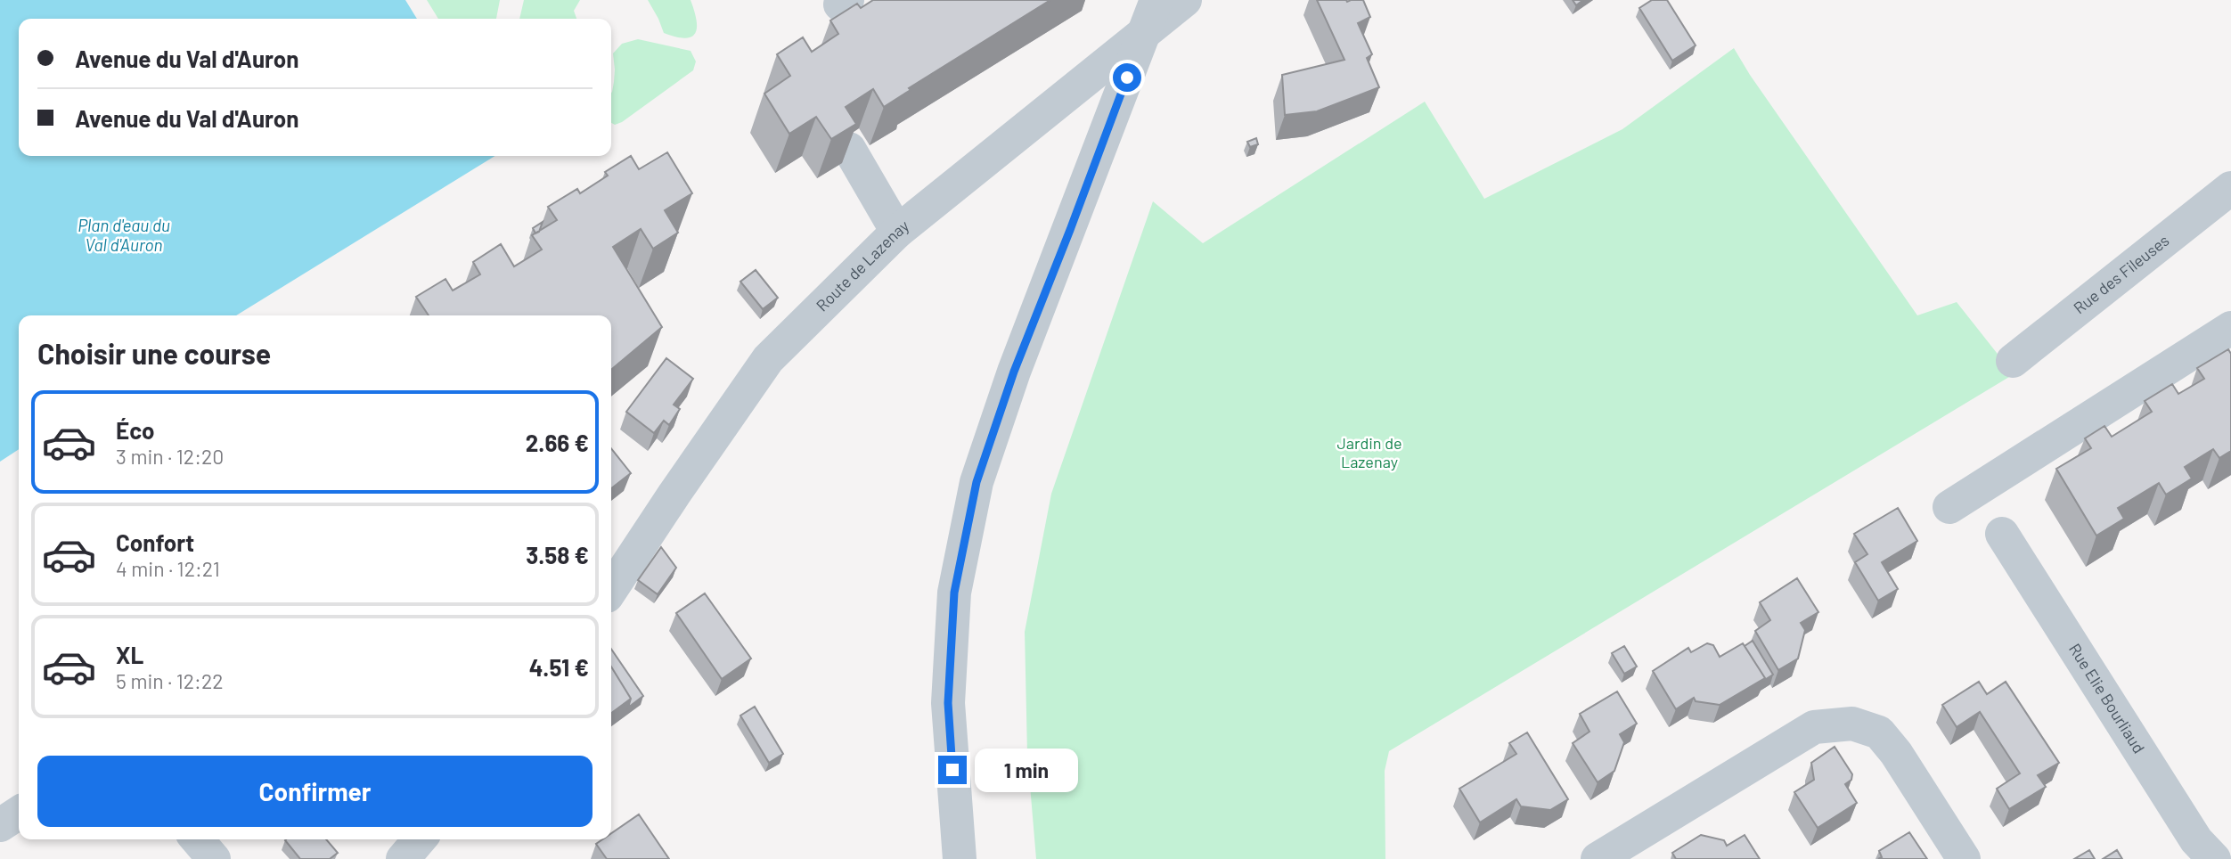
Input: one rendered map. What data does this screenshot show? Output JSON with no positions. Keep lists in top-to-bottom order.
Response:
{
  "streets": {
    "street": ["Route de Lazenay", "Rue des Fileuses", "Rue Elie Bourliaud"]
  },
  "water": ["Plan d'eau du Val d'Auron"],
  "parks": ["Jardin de Lazenay"],
  "page": {
    "banner": ["Avenue du Val d'Auron", "Avenue du Val d'Auron"],
    "heading": "Choisir une course",
    "list": [
      {
        "name": "Éco",
        "note": "3 min · 12:20",
        "value": "2.66 €"
      },
      {
        "name": "Confort",
        "note": "4 min · 12:21",
        "value": "3.58 €"
      },
      {
        "name": "XL",
        "note": "5 min · 12:22",
        "value": "4.51 €"
      }
    ],
    "buttons": "Confirmer",
    "bubble": "1 min"
  }
}
